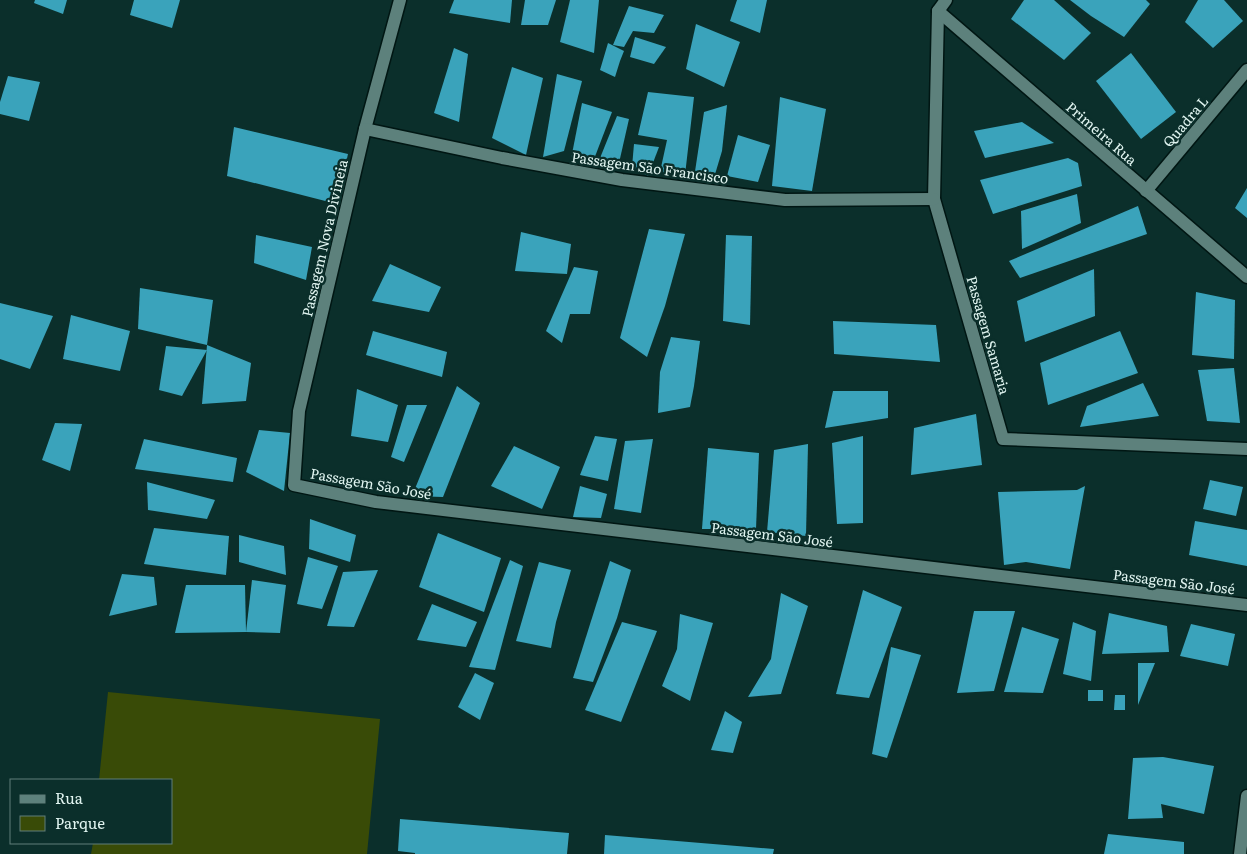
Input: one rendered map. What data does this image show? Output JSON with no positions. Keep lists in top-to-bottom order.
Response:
{
  "streets": {
    "street": [
      "Quadra L",
      "Primeira Rua",
      "Passagem São Francisco",
      "Passagem Nova Divineia",
      "Passagem Samaria",
      "Passagem São José"
    ]
  },
  "crossings": [
    ["Quadra L", "Primeira Rua"],
    ["Primeira Rua", "Passagem Samaria"],
    ["Passagem São Francisco", "Passagem Nova Divineia"],
    ["Passagem São Francisco", "Passagem Samaria"],
    ["Passagem Nova Divineia", "Passagem São José"]
  ],
  "legend": ["Rua", "Parque"]
}
